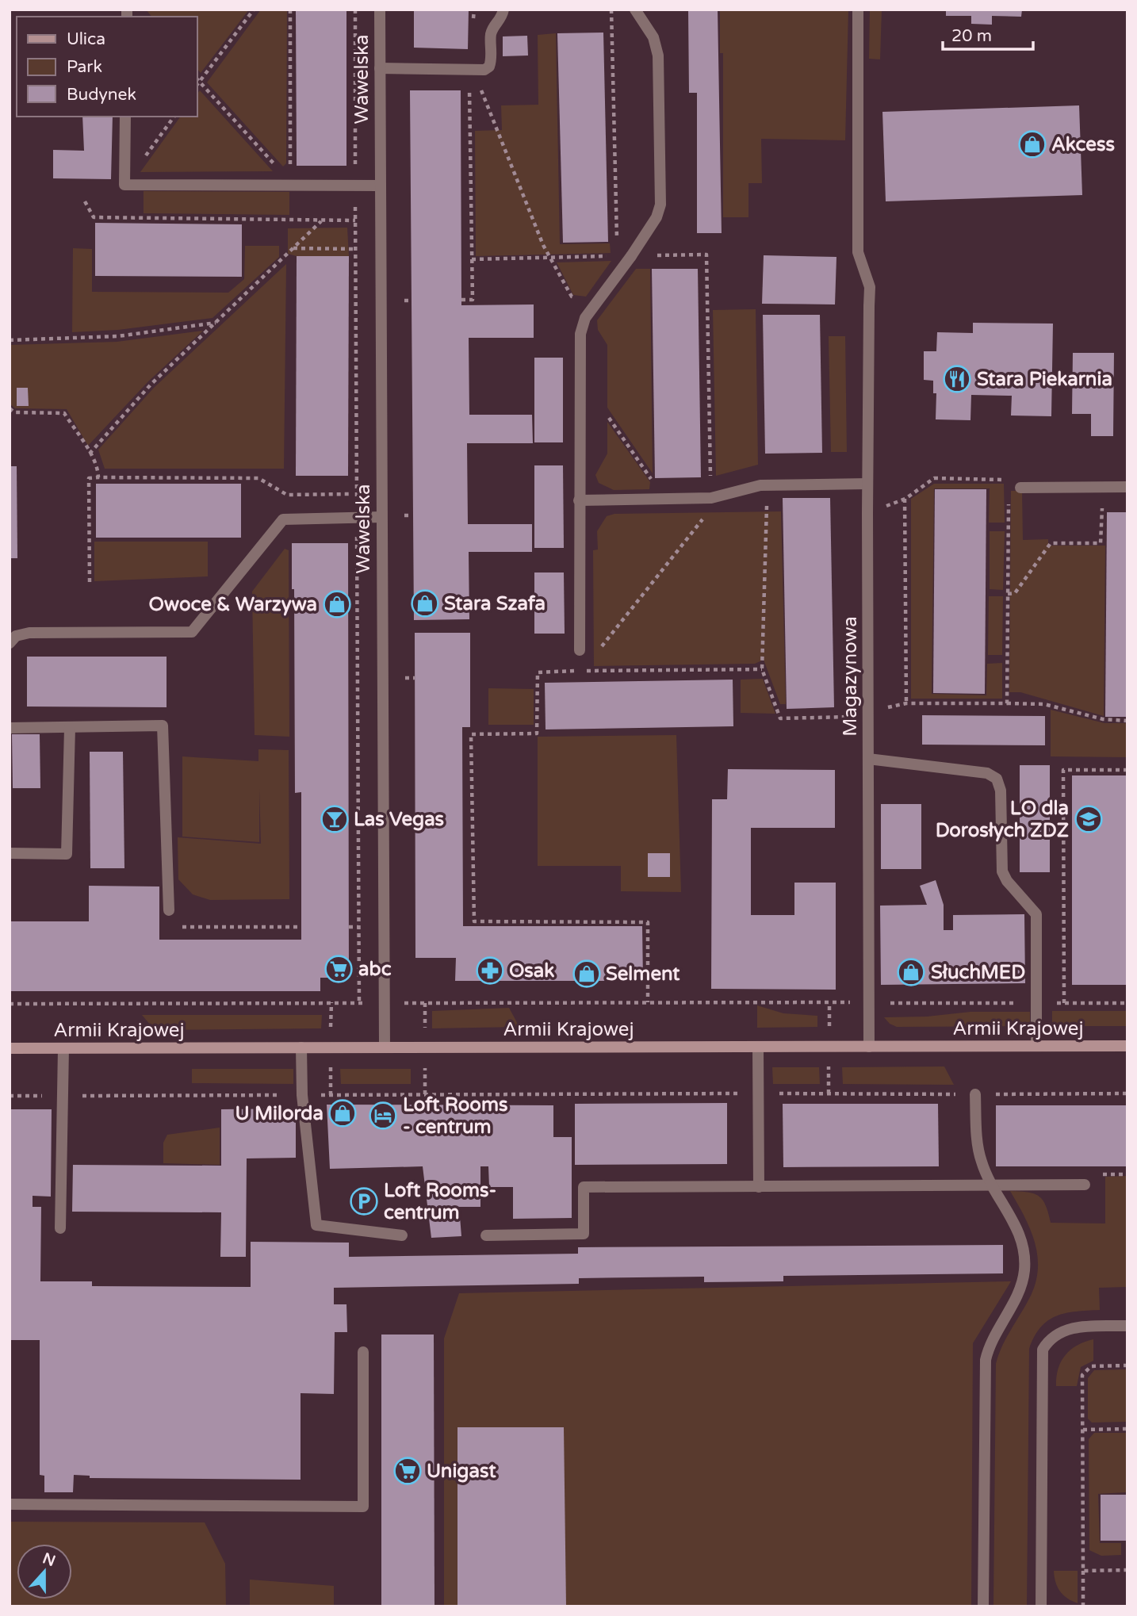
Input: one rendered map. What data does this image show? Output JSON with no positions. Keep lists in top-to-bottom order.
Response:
{
  "streets": {
    "street": ["Wawelska", "Magazynowa", "Armii Krajowej"]
  },
  "crossings": [
    ["Wawelska", "Armii Krajowej"],
    ["Magazynowa", "Armii Krajowej"]
  ],
  "places": {
    "shop": [
      "Akcess",
      "Stara Szafa",
      "Owoce & Warzywa",
      "SłuchMED",
      "Selment",
      "U Milorda"
    ],
    "restaurant": ["Stara Piekarnia"],
    "bar": ["Las Vegas"],
    "school or university": ["LO dla Dorosłych ZDZ"],
    "supermarket": ["abc", "Unigast"],
    "pharmacy": ["Osak"],
    "hotel": ["Loft Rooms - centrum"],
    "parking": ["Loft Rooms- centrum"]
  },
  "legend": ["Ulica", "Park", "Budynek"],
  "scale_bar": "20 m",
  "north": "top"
}
